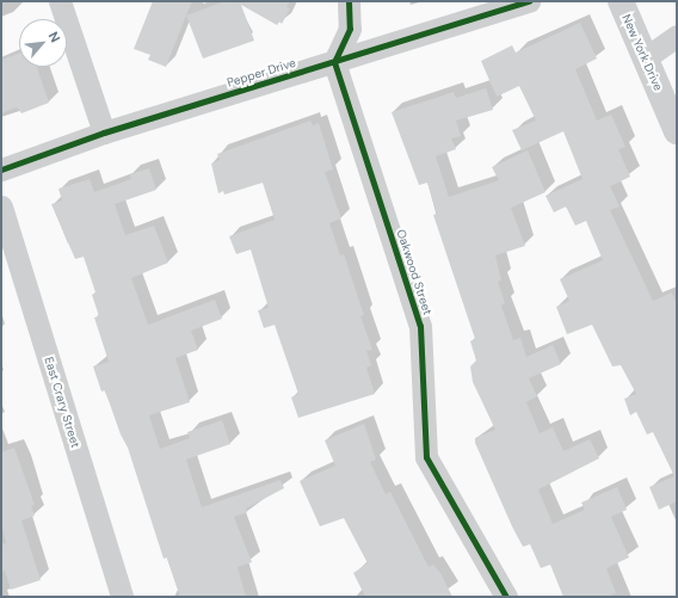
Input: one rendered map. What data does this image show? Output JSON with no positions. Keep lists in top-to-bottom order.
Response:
{
  "streets": {
    "street": [
      "New York Drive",
      "Pepper Drive",
      "Oakwood Street",
      "East Crary Street"
    ]
  },
  "crossings": [
    ["Pepper Drive", "Oakwood Street"]
  ],
  "north": "top right"
}
